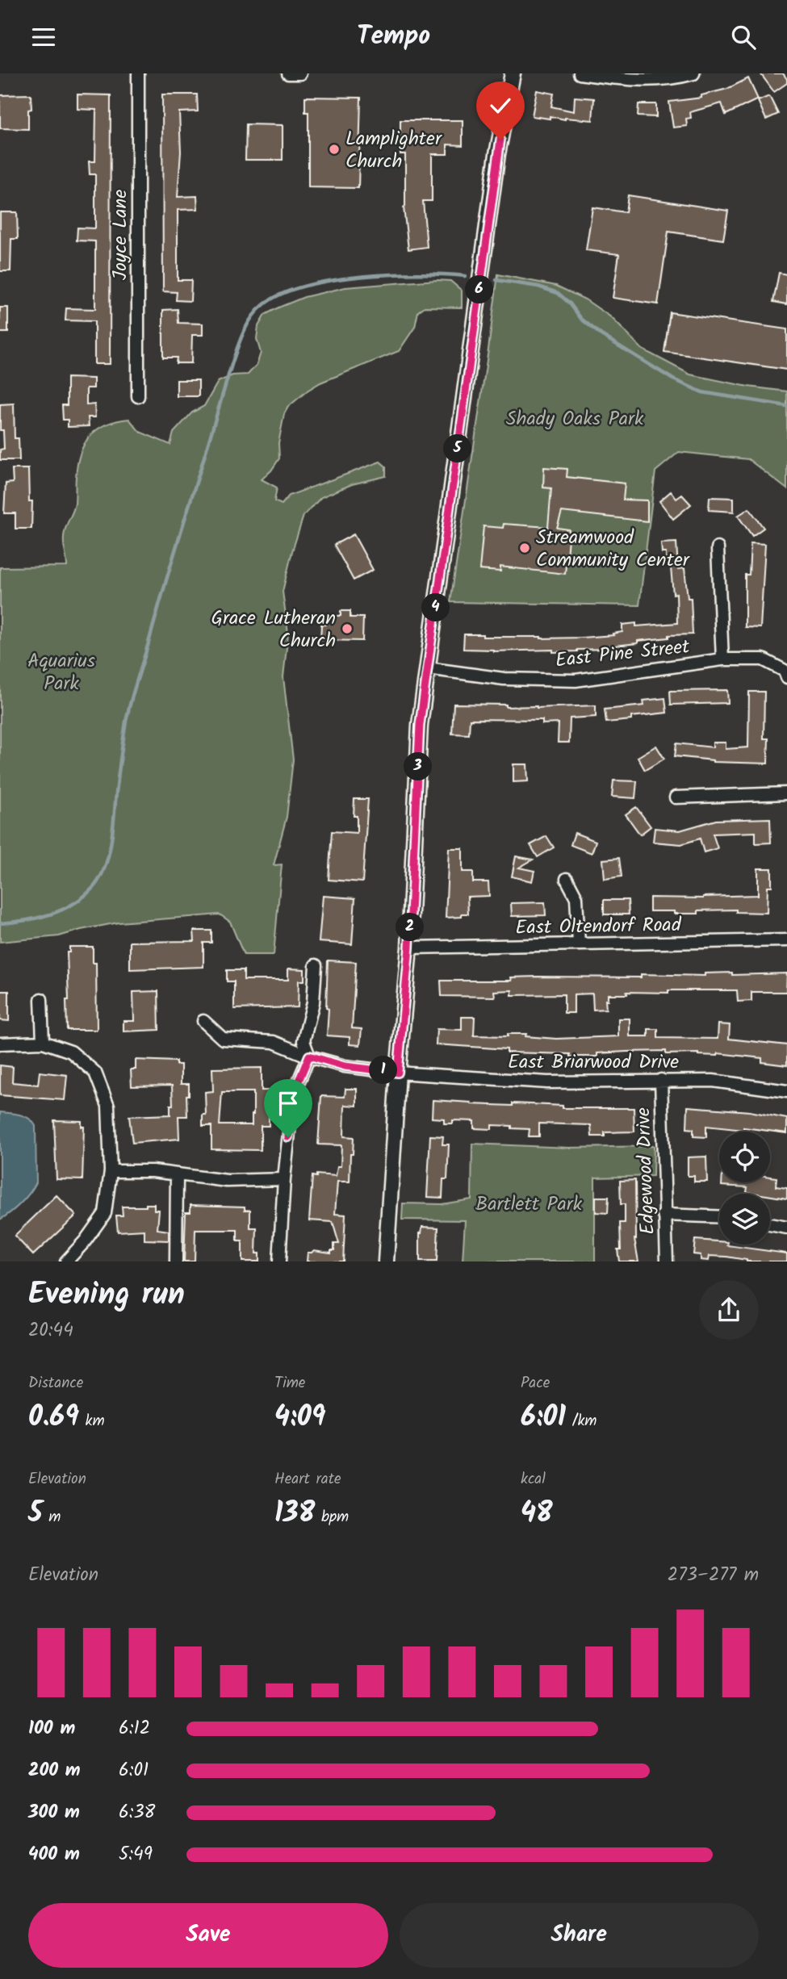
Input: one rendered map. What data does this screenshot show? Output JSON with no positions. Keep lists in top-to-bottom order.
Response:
{
  "streets": {
    "street": [
      "Joyce Lane",
      "East Pine Street",
      "East Oltendorf Road",
      "East Briarwood Drive",
      "Edgewood Drive"
    ]
  },
  "crossings": [
    ["East Briarwood Drive", "Edgewood Drive"]
  ],
  "parks": ["Shady Oaks Park", "Aquarius Park", "Bartlett Park"],
  "places": ["Lamplighter Church", "Streamwood Community Center", "Grace Lutheran Church"],
  "page": {
    "header": "Tempo",
    "pins": [
      "6",
      "5",
      "4",
      "3",
      "2",
      "1"
    ],
    "heading": ["Evening run", "20:44"],
    "stats": [
      ["Distance", "0.69 km"],
      ["Time", "4:09"],
      ["Pace", "6:01 /km"],
      ["Elevation", "5 m"],
      ["Heart rate", "138 bpm"],
      ["kcal", "48"]
    ],
    "chart": ["Elevation", "273–277 m"],
    "list": [
      {
        "name": "100 m",
        "note": "6:12"
      },
      {
        "name": "200 m",
        "note": "6:01"
      },
      {
        "name": "300 m",
        "note": "6:38"
      },
      {
        "name": "400 m",
        "note": "5:49"
      }
    ],
    "buttons": ["Save", "Share"]
  }
}
